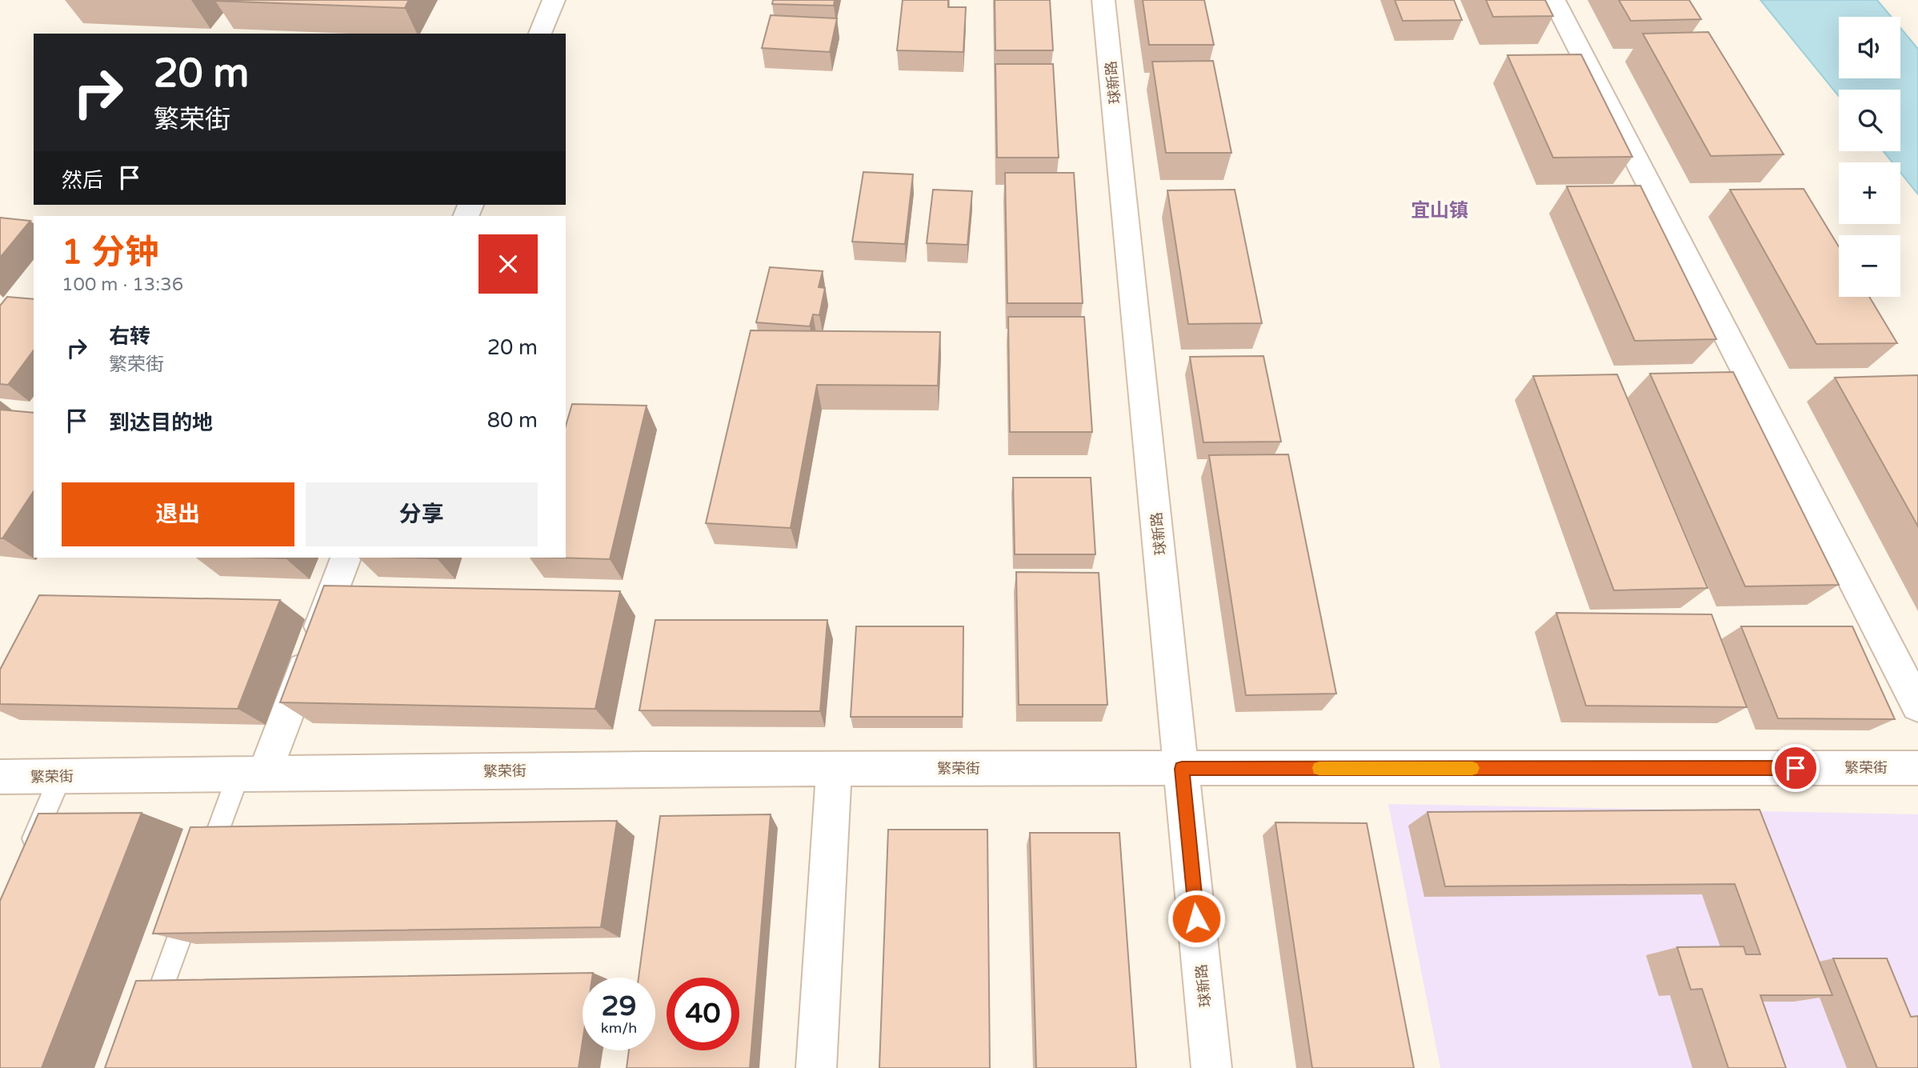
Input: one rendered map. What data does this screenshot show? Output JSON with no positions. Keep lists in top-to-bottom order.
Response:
{
  "streets": {
    "street": ["球新路", "繁荣街"]
  },
  "crossings": [
    ["球新路", "繁荣街"]
  ],
  "districts": ["宜山镇"],
  "page": {
    "map_buttons": ["+", "−"],
    "turn": ["20 m", "繁荣街"],
    "then": "然后",
    "heading": ["1 分钟", "100 m · 13:36"],
    "list": [
      {
        "name": "右转",
        "note": "繁荣街",
        "value": "20 m"
      },
      {
        "name": "到达目的地",
        "value": "80 m"
      }
    ],
    "buttons": ["退出", "分享"],
    "speed": "29 km/h",
    "limit": "40"
  }
}
